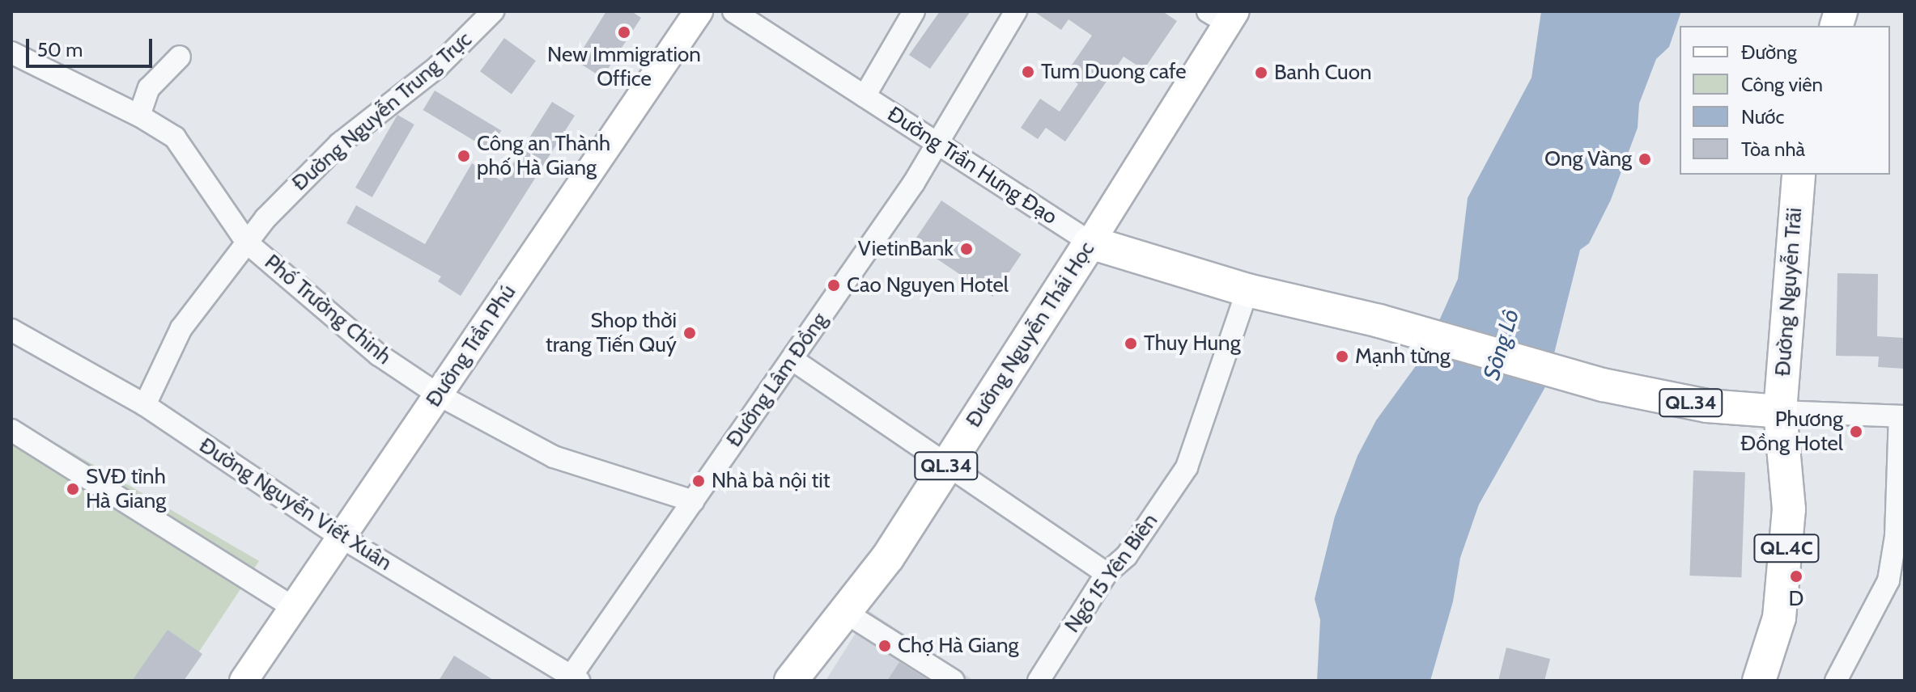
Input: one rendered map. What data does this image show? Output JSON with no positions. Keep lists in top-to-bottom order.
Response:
{
  "streets": {
    "highway": [
      "Đường Trần Hưng Đạo",
      "Đường Nguyễn Trãi",
      "Đường Nguyễn Thái Học",
      "QL.34",
      "QL.4C"
    ],
    "main road": ["Đường Trần Phú"],
    "street": [
      "Đường Nguyễn Trung Trực",
      "Phố Trường Chinh",
      "Đường Lâm Đồng",
      "Đường Nguyễn Viết Xuân",
      "Ngõ 15 Yên Biên"
    ]
  },
  "crossings": [
    ["Đường Nguyễn Trung Trực", "Phố Trường Chinh"],
    ["Đường Nguyễn Trung Trực", "Đường Nguyễn Viết Xuân"],
    ["Đường Trần Hưng Đạo", "Đường Nguyễn Trãi"],
    ["Đường Trần Hưng Đạo", "Đường Nguyễn Thái Học"],
    ["Đường Trần Hưng Đạo", "Đường Lâm Đồng"],
    ["Đường Trần Hưng Đạo", "QL.4C"],
    ["Đường Trần Hưng Đạo", "Ngõ 15 Yên Biên"],
    ["Đường Nguyễn Trãi", "QL.4C"],
    ["Phố Trường Chinh", "Đường Trần Phú"],
    ["Phố Trường Chinh", "Đường Lâm Đồng"],
    ["Đường Trần Phú", "Đường Nguyễn Viết Xuân"],
    ["Đường Lâm Đồng", "Đường Nguyễn Viết Xuân"]
  ],
  "water": ["Sông Lô"],
  "places": [
    "New Immigration Office",
    "Tum Duong cafe",
    "Banh Cuon",
    "Công an Thành phố Hà Giang",
    "Ong Vàng",
    "VietinBank",
    "Cao Nguyen Hotel",
    "Shop thời trang Tiến Quý",
    "Thuy Hung",
    "Mạnh từng",
    "Phương Đồng Hotel",
    "Nhà bà nội tit",
    "SVĐ tỉnh Hà Giang",
    "D",
    "Chợ Hà Giang"
  ],
  "legend": [
    "Đường",
    "Công viên",
    "Nước",
    "Tòa nhà"
  ],
  "scale_bar": "50 m"
}
